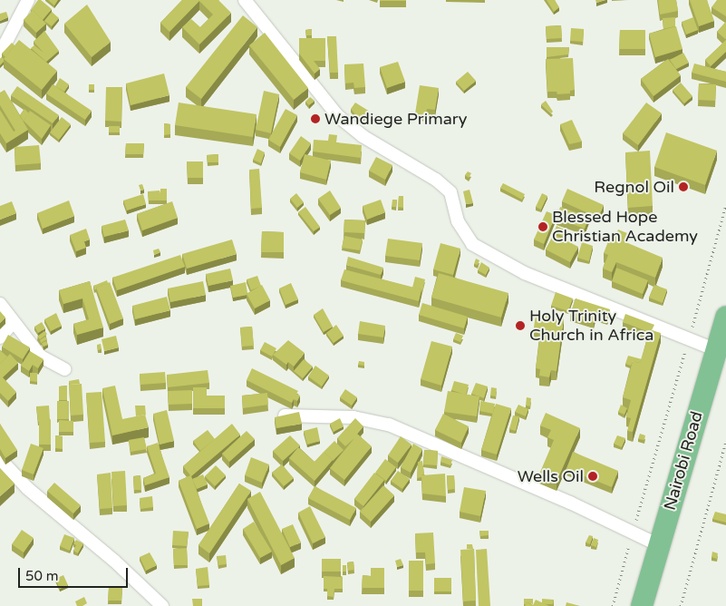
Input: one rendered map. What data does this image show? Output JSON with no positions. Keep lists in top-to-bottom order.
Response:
{
  "streets": {
    "highway": ["Nairobi Road"]
  },
  "places": [
    "Wandiege Primary",
    "Regnol Oil",
    "Blessed Hope Christian Academy",
    "Holy Trinity Church in Africa",
    "Wells Oil"
  ],
  "scale_bar": "50 m"
}
